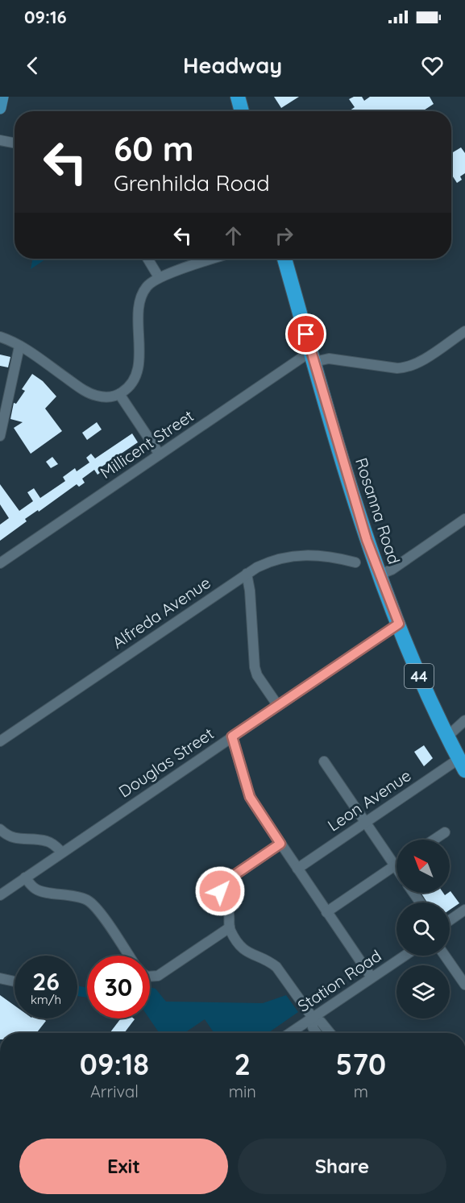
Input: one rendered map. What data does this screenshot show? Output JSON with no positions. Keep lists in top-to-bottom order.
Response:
{
  "streets": {
    "highway": ["Rosanna Road", "44"],
    "street": [
      "Millicent Street",
      "Alfreda Avenue",
      "Douglas Street",
      "Leon Avenue",
      "Station Road"
    ]
  },
  "crossings": [
    ["Millicent Street", "Rosanna Road"],
    ["Rosanna Road", "Douglas Street"],
    ["Rosanna Road", "Leon Avenue"]
  ],
  "north": "top left",
  "page": {
    "status": "09:16",
    "header": "Headway",
    "turn": ["60 m", "Grenhilda Road"],
    "speed": "26 km/h",
    "limit": "30",
    "eta": [
      "09:18",
      "Arrival",
      "2",
      "min",
      "570",
      "m"
    ],
    "buttons": ["Exit", "Share"]
  }
}
